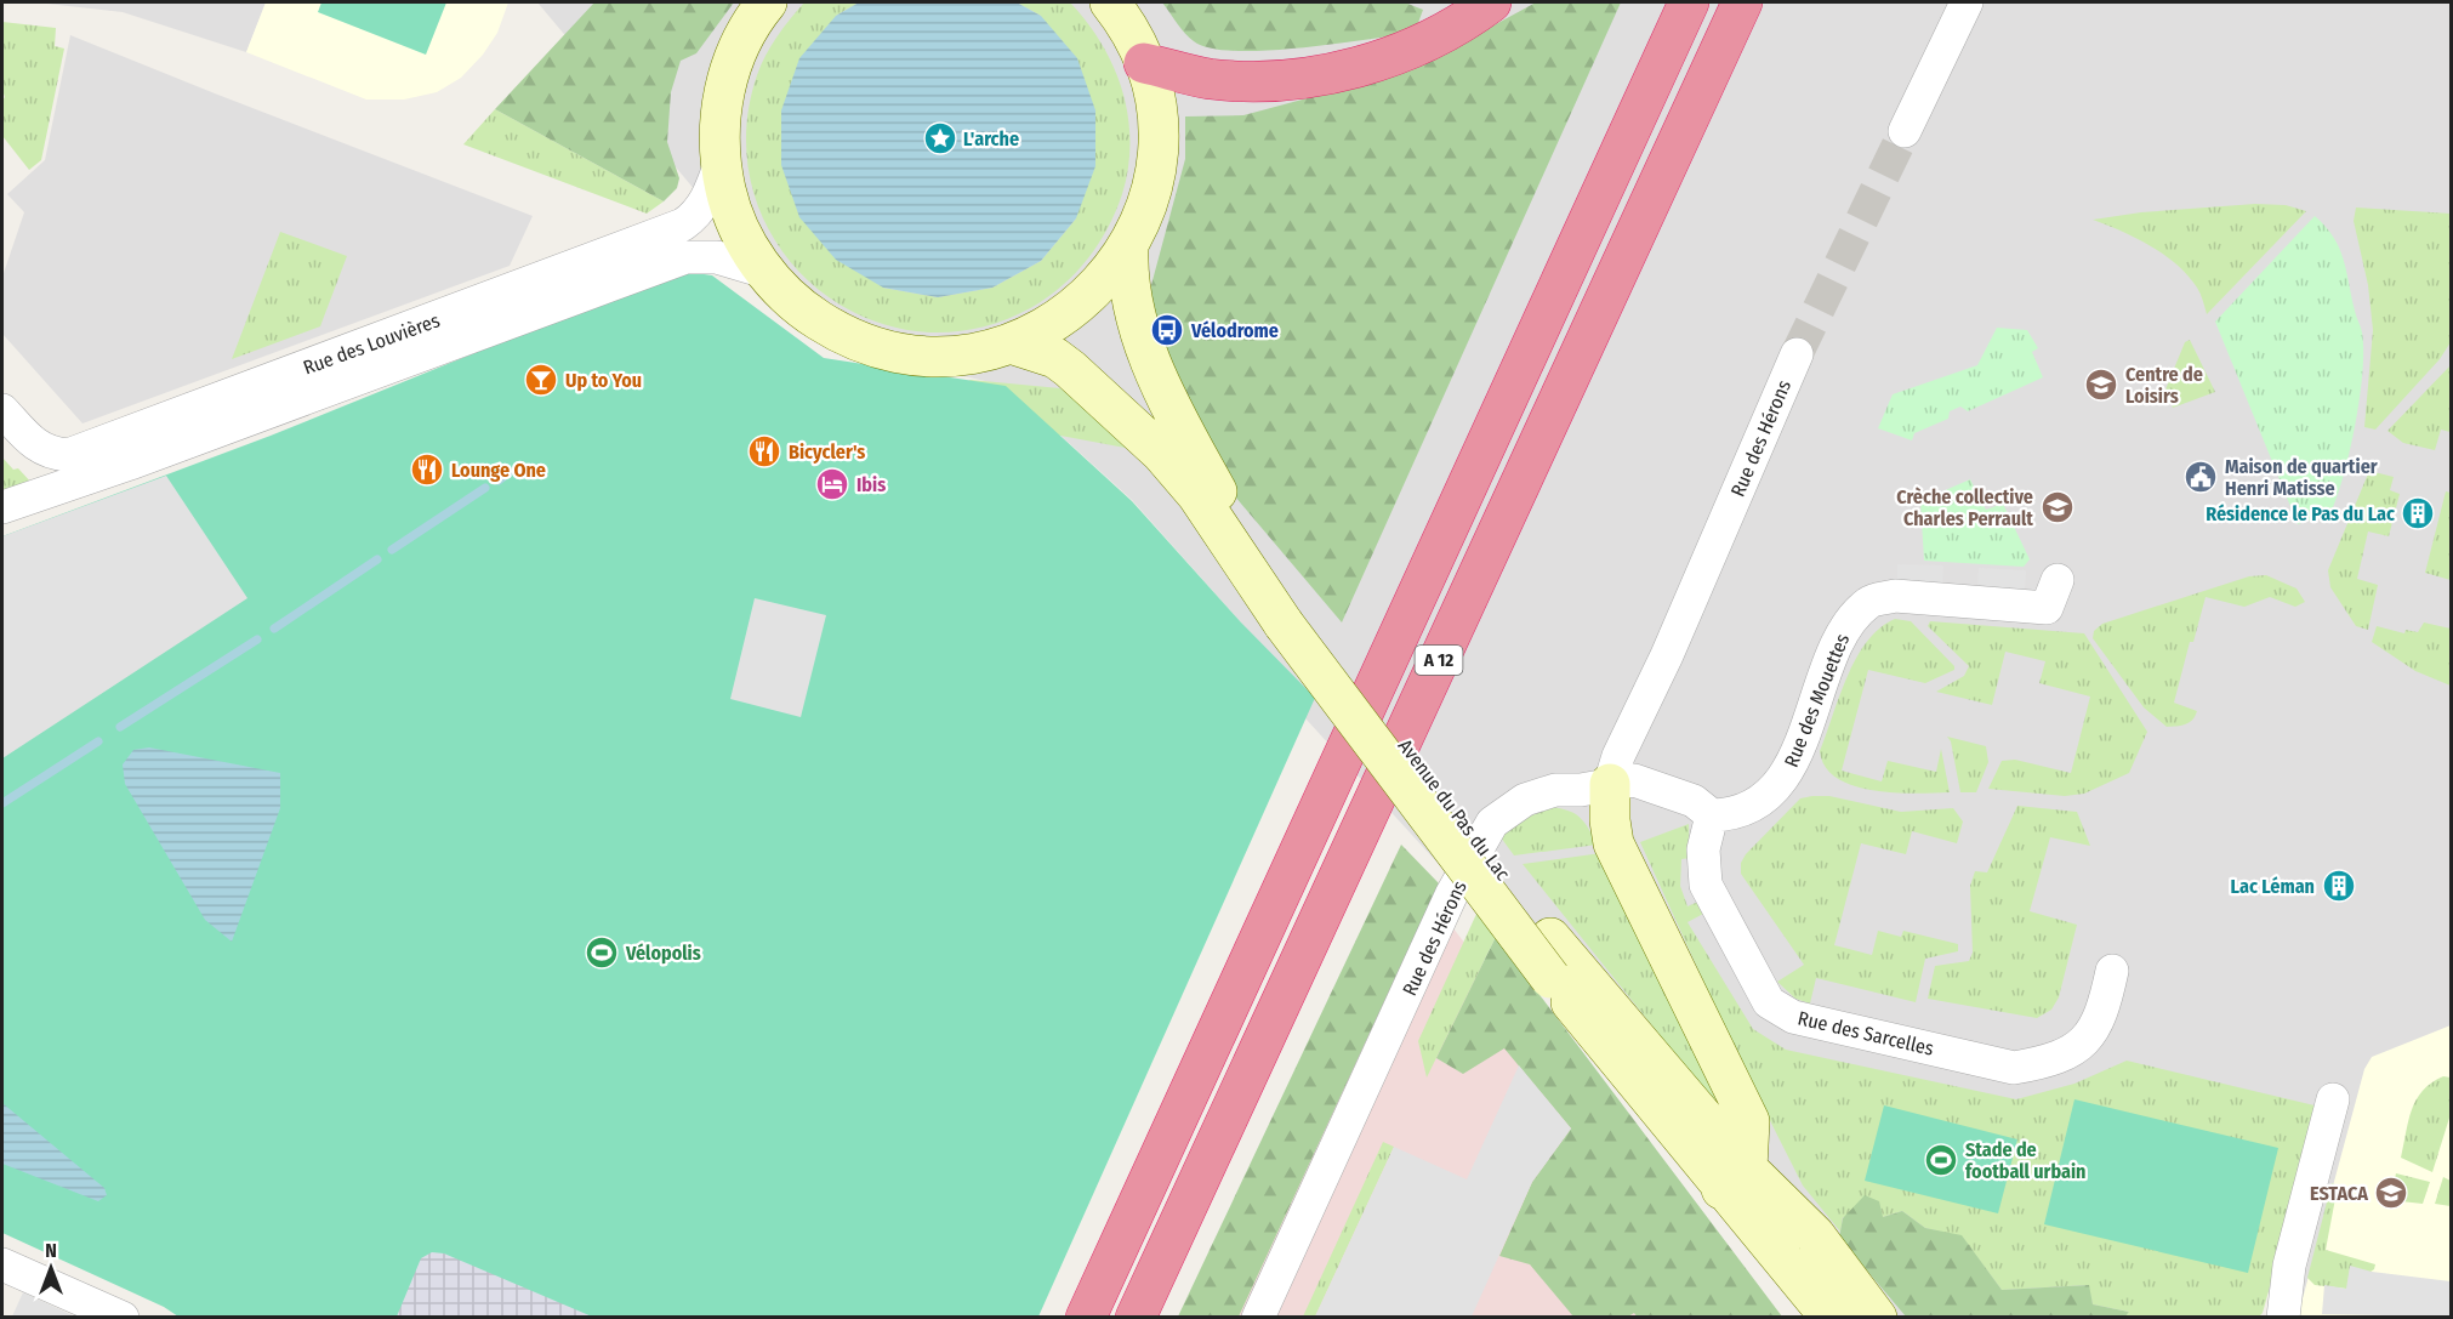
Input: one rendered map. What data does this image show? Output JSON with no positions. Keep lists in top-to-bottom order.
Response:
{
  "streets": {
    "highway": ["A 12"],
    "main road": ["Avenue du Pas du Lac"],
    "street": [
      "Rue des Louvières",
      "Rue des Hérons",
      "Rue des Mouettes",
      "Rue des Sarcelles"
    ]
  },
  "crossings": [
    ["Rue des Mouettes", "Rue des Sarcelles"]
  ],
  "places": {
    "place": ["L'arche"],
    "bus stop": ["Vélodrome"],
    "bar": ["Up to You"],
    "school or university": ["Centre de Loisirs", "Crèche collective Charles Perrault", "ESTACA"],
    "restaurant": ["Bicycler's", "Lounge One"],
    "public building": ["Maison de quartier Henri Matisse"],
    "hotel": ["Ibis"],
    "building": ["Résidence le Pas du Lac", "Lac Léman"],
    "sports": ["Vélopolis", "Stade de football urbain"]
  },
  "north": "top"
}
